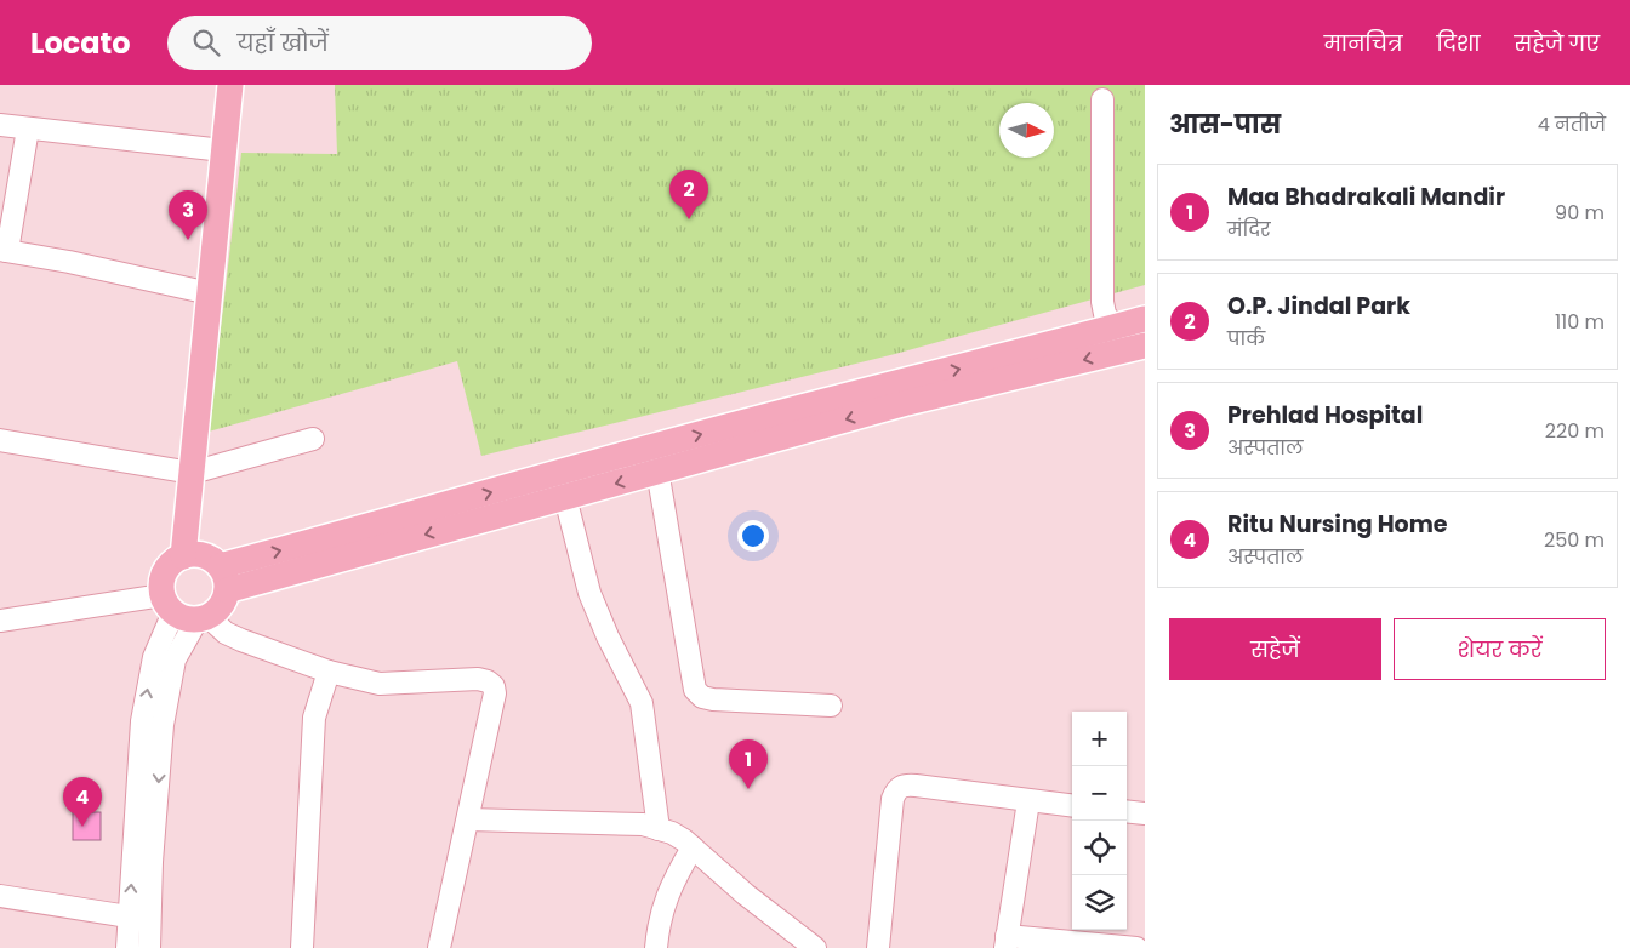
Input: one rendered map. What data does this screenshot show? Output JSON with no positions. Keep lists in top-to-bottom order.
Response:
{
  "north": "right",
  "page": {
    "header": "Locato",
    "search": "यहाँ खोजें",
    "nav": ["मानचित्र", "दिशा", "सहेजे गए"],
    "heading": ["आस-पास", "4 नतीजे"],
    "list": [
      {
        "mark": "1",
        "name": "Maa Bhadrakali Mandir",
        "note": "मंदिर",
        "value": "90 m"
      },
      {
        "mark": "2",
        "name": "O.P. Jindal Park",
        "note": "पार्क",
        "value": "110 m"
      },
      {
        "mark": "3",
        "name": "Prehlad Hospital",
        "note": "अस्पताल",
        "value": "220 m"
      },
      {
        "mark": "4",
        "name": "Ritu Nursing Home",
        "note": "अस्पताल",
        "value": "250 m"
      }
    ],
    "pins": [
      "2",
      "3",
      "1",
      "4"
    ],
    "buttons": ["सहेजें", "शेयर करें"],
    "map_buttons": ["+", "−"]
  }
}
